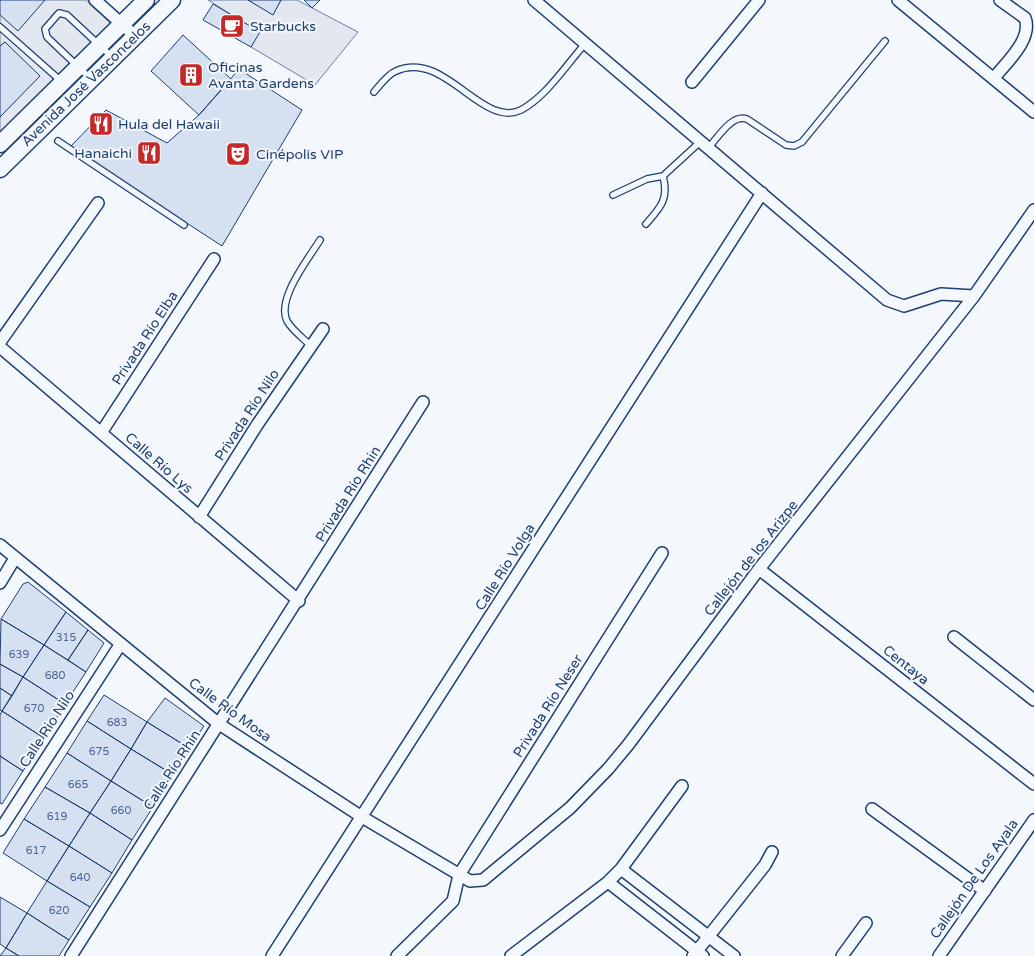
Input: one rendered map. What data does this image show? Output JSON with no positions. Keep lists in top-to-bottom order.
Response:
{
  "streets": {
    "main road": ["Avenida José Vasconcelos"],
    "street": [
      "Privada Río Elba",
      "Privada Río Nilo",
      "Calle Río Lys",
      "Privada Río Rhin",
      "Callejón de los Arizpe",
      "Calle Río Volga",
      "Centaya",
      "Privada Río Neser",
      "Calle Río Mosa",
      "Calle Rio Nilo",
      "Calle Río Rhin",
      "Callejón De Los Ayala"
    ]
  },
  "crossings": [
    ["Privada Río Elba", "Calle Río Lys"],
    ["Privada Río Nilo", "Calle Río Lys"],
    ["Calle Río Lys", "Privada Río Rhin"],
    ["Calle Río Lys", "Calle Río Rhin"],
    ["Privada Río Rhin", "Calle Río Rhin"],
    ["Callejón de los Arizpe", "Centaya"],
    ["Callejón de los Arizpe", "Privada Río Neser"],
    ["Callejón de los Arizpe", "Calle Río Mosa"],
    ["Calle Río Volga", "Calle Río Mosa"],
    ["Privada Río Neser", "Calle Río Mosa"],
    ["Calle Río Mosa", "Calle Rio Nilo"],
    ["Calle Río Mosa", "Calle Río Rhin"]
  ],
  "places": {
    "cafe": ["Starbucks"],
    "building": ["Oficinas Avanta Gardens"],
    "restaurant": ["Hula del Hawaii", "Hanaichi"],
    "theatre": ["Cinépolis VIP"]
  },
  "house_numbers": [
    "315",
    "639",
    "680",
    "670",
    "683",
    "675",
    "665",
    "660",
    "619",
    "617",
    "640",
    "620"
  ]
}
